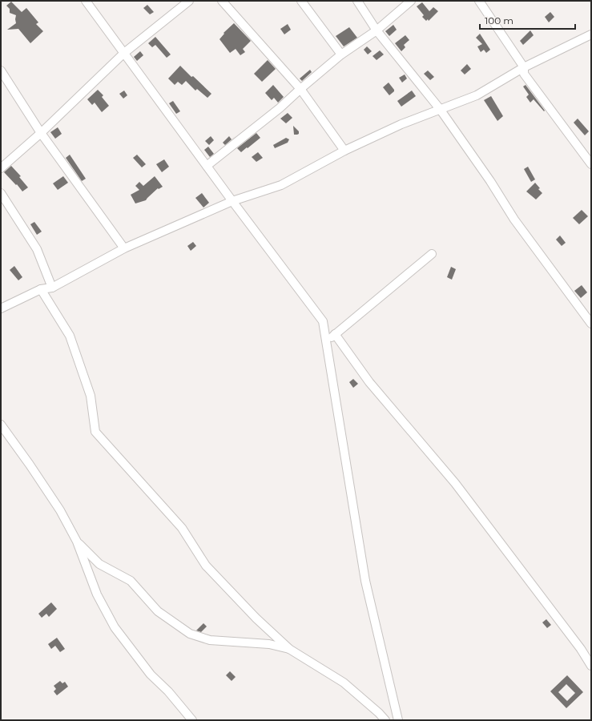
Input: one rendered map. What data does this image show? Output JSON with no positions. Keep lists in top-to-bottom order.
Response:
{
  "scale_bar": "100 m"
}
